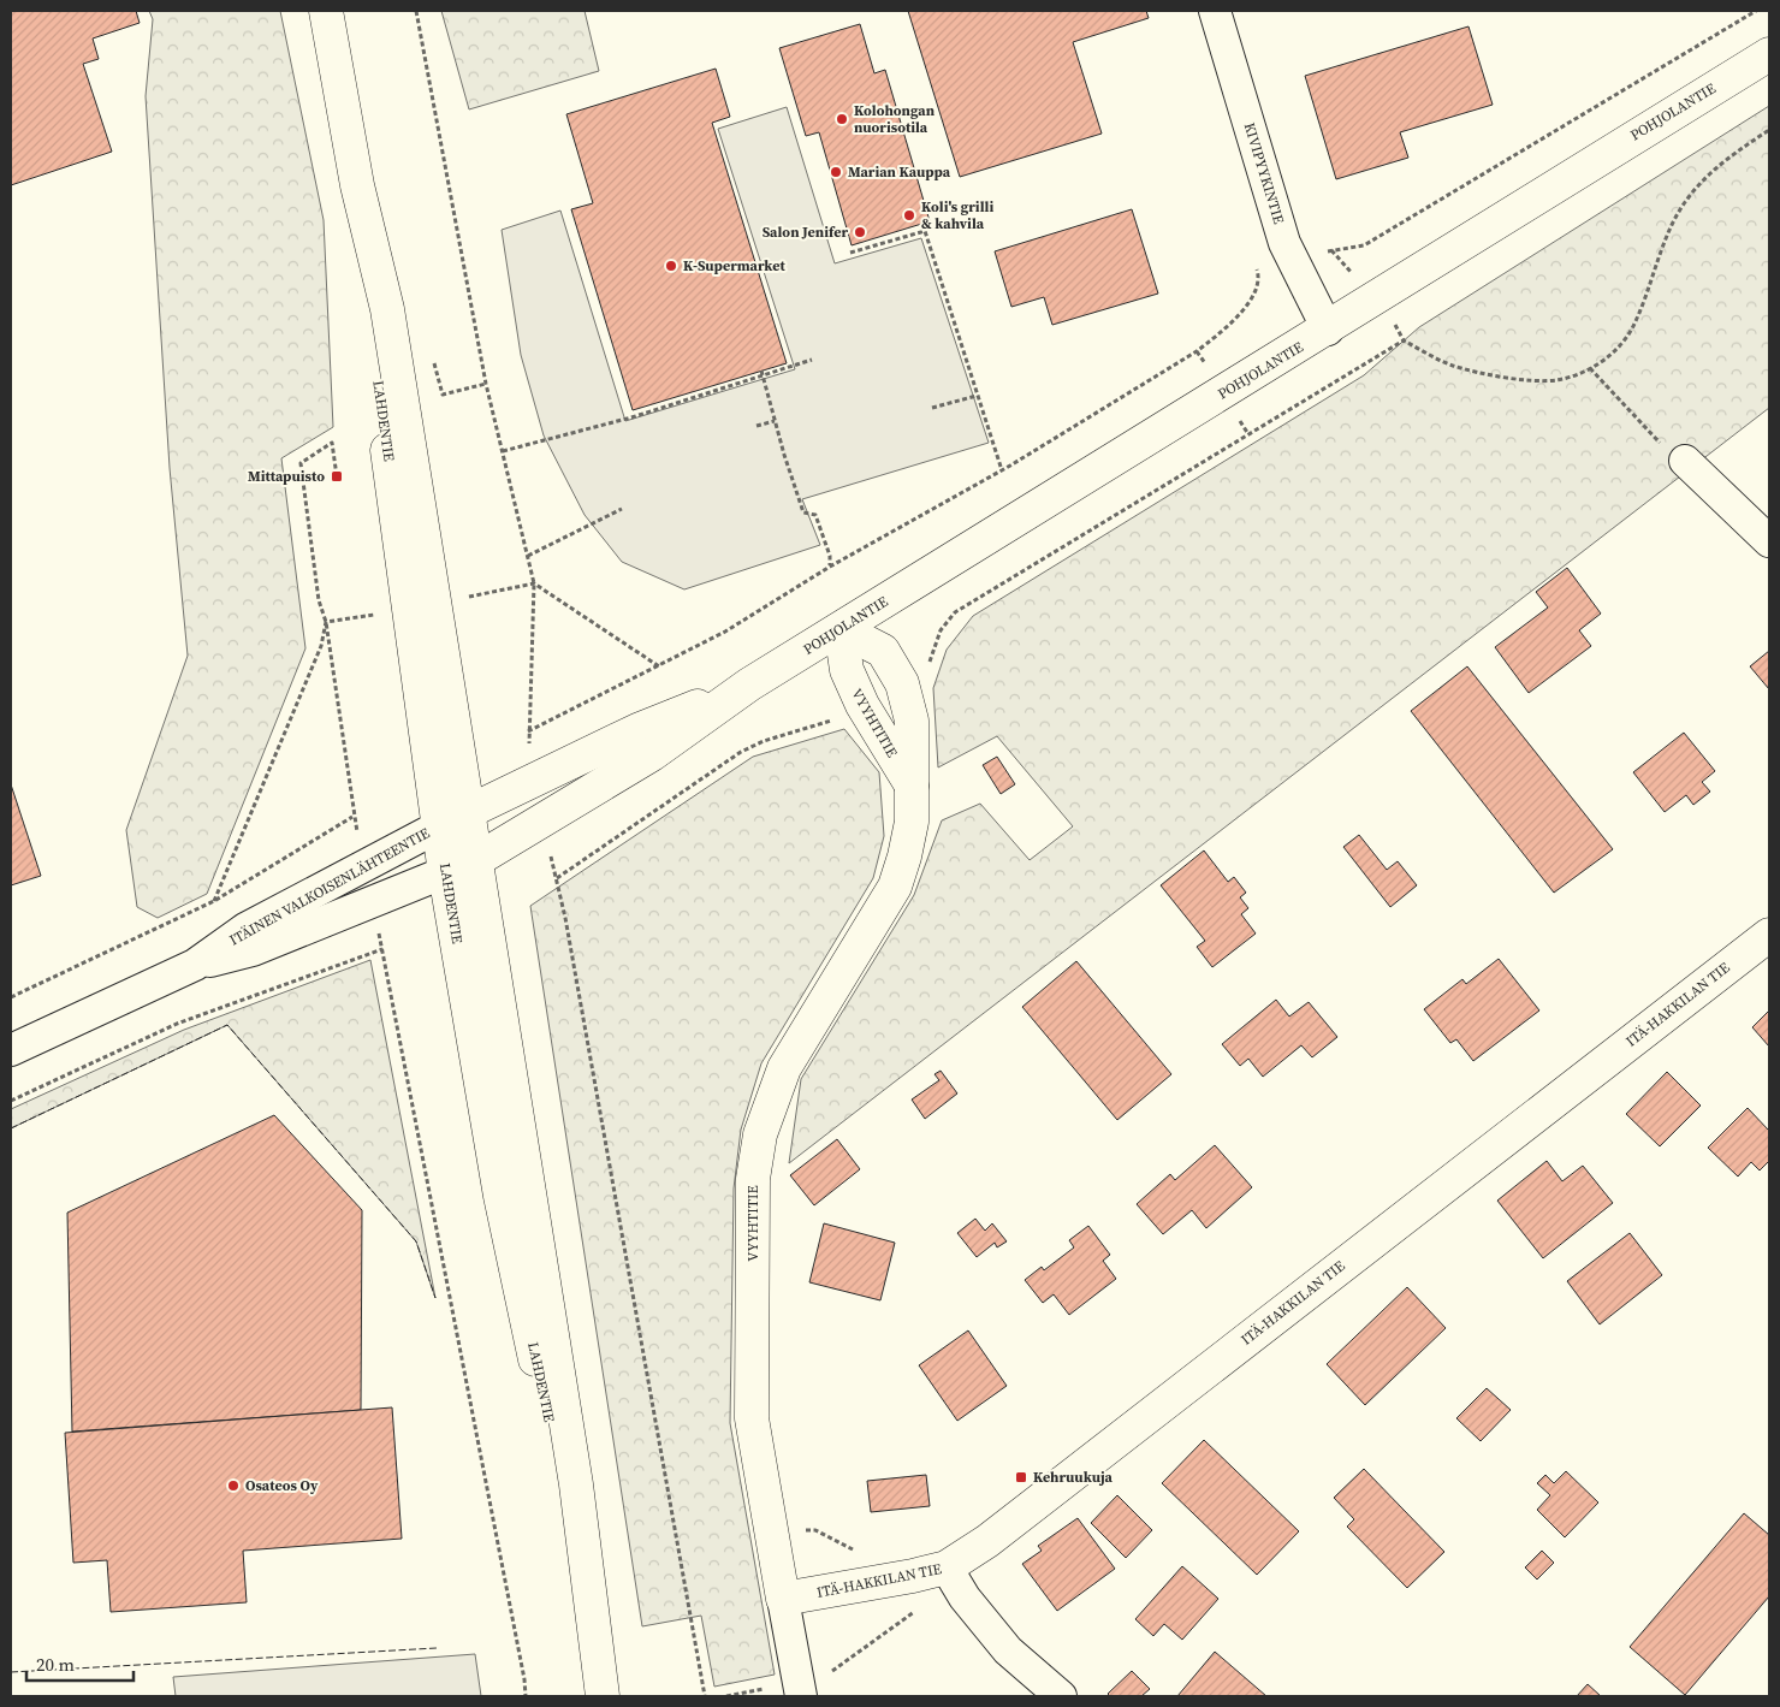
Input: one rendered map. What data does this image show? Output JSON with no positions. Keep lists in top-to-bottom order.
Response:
{
  "streets": {
    "street": [
      "POHJOLANTIE",
      "KIVIPYYKINTIE",
      "LAHDENTIE",
      "VYYHTITIE",
      "ITÄINEN VALKOISENLÄHTEENTIE",
      "ITÄ-HAKKILAN TIE"
    ]
  },
  "crossings": [
    ["POHJOLANTIE", "KIVIPYYKINTIE"],
    ["POHJOLANTIE", "LAHDENTIE"],
    ["POHJOLANTIE", "VYYHTITIE"],
    ["POHJOLANTIE", "ITÄINEN VALKOISENLÄHTEENTIE"],
    ["LAHDENTIE", "ITÄINEN VALKOISENLÄHTEENTIE"],
    ["VYYHTITIE", "ITÄ-HAKKILAN TIE"]
  ],
  "places": {
    "other": [
      "Kolohongan nuorisotila",
      "Marian Kauppa",
      "Koli's grilli & kahvila",
      "Salon Jenifer",
      "K-Supermarket",
      "Osateos Oy"
    ],
    "transit": ["Mittapuisto", "Kehruukuja"]
  },
  "scale_bar": "20 m"
}
